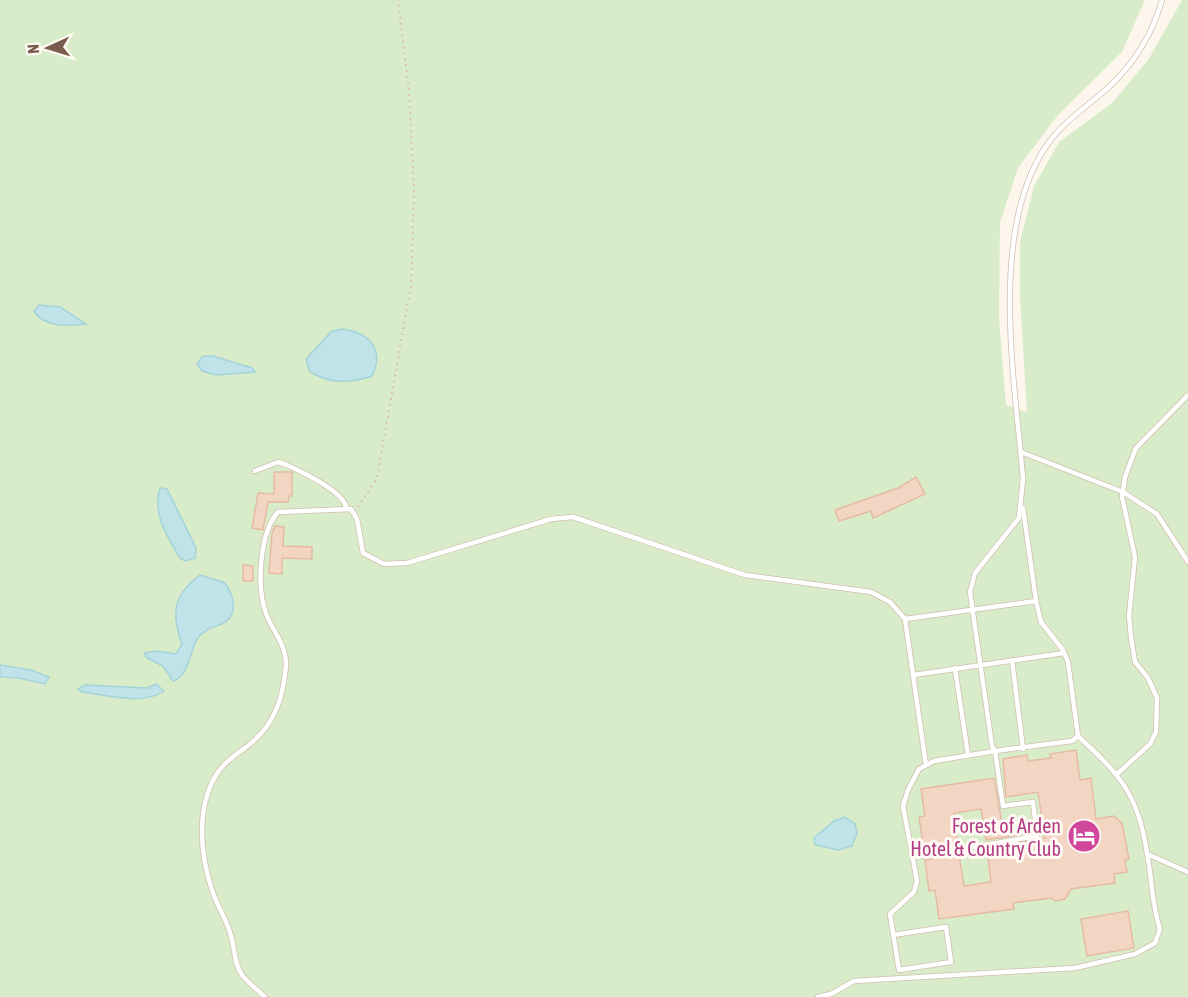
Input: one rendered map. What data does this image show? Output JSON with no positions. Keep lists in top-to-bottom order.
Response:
{
  "places": {
    "hotel": ["Forest of Arden Hotel & Country Club"]
  },
  "north": "left"
}
